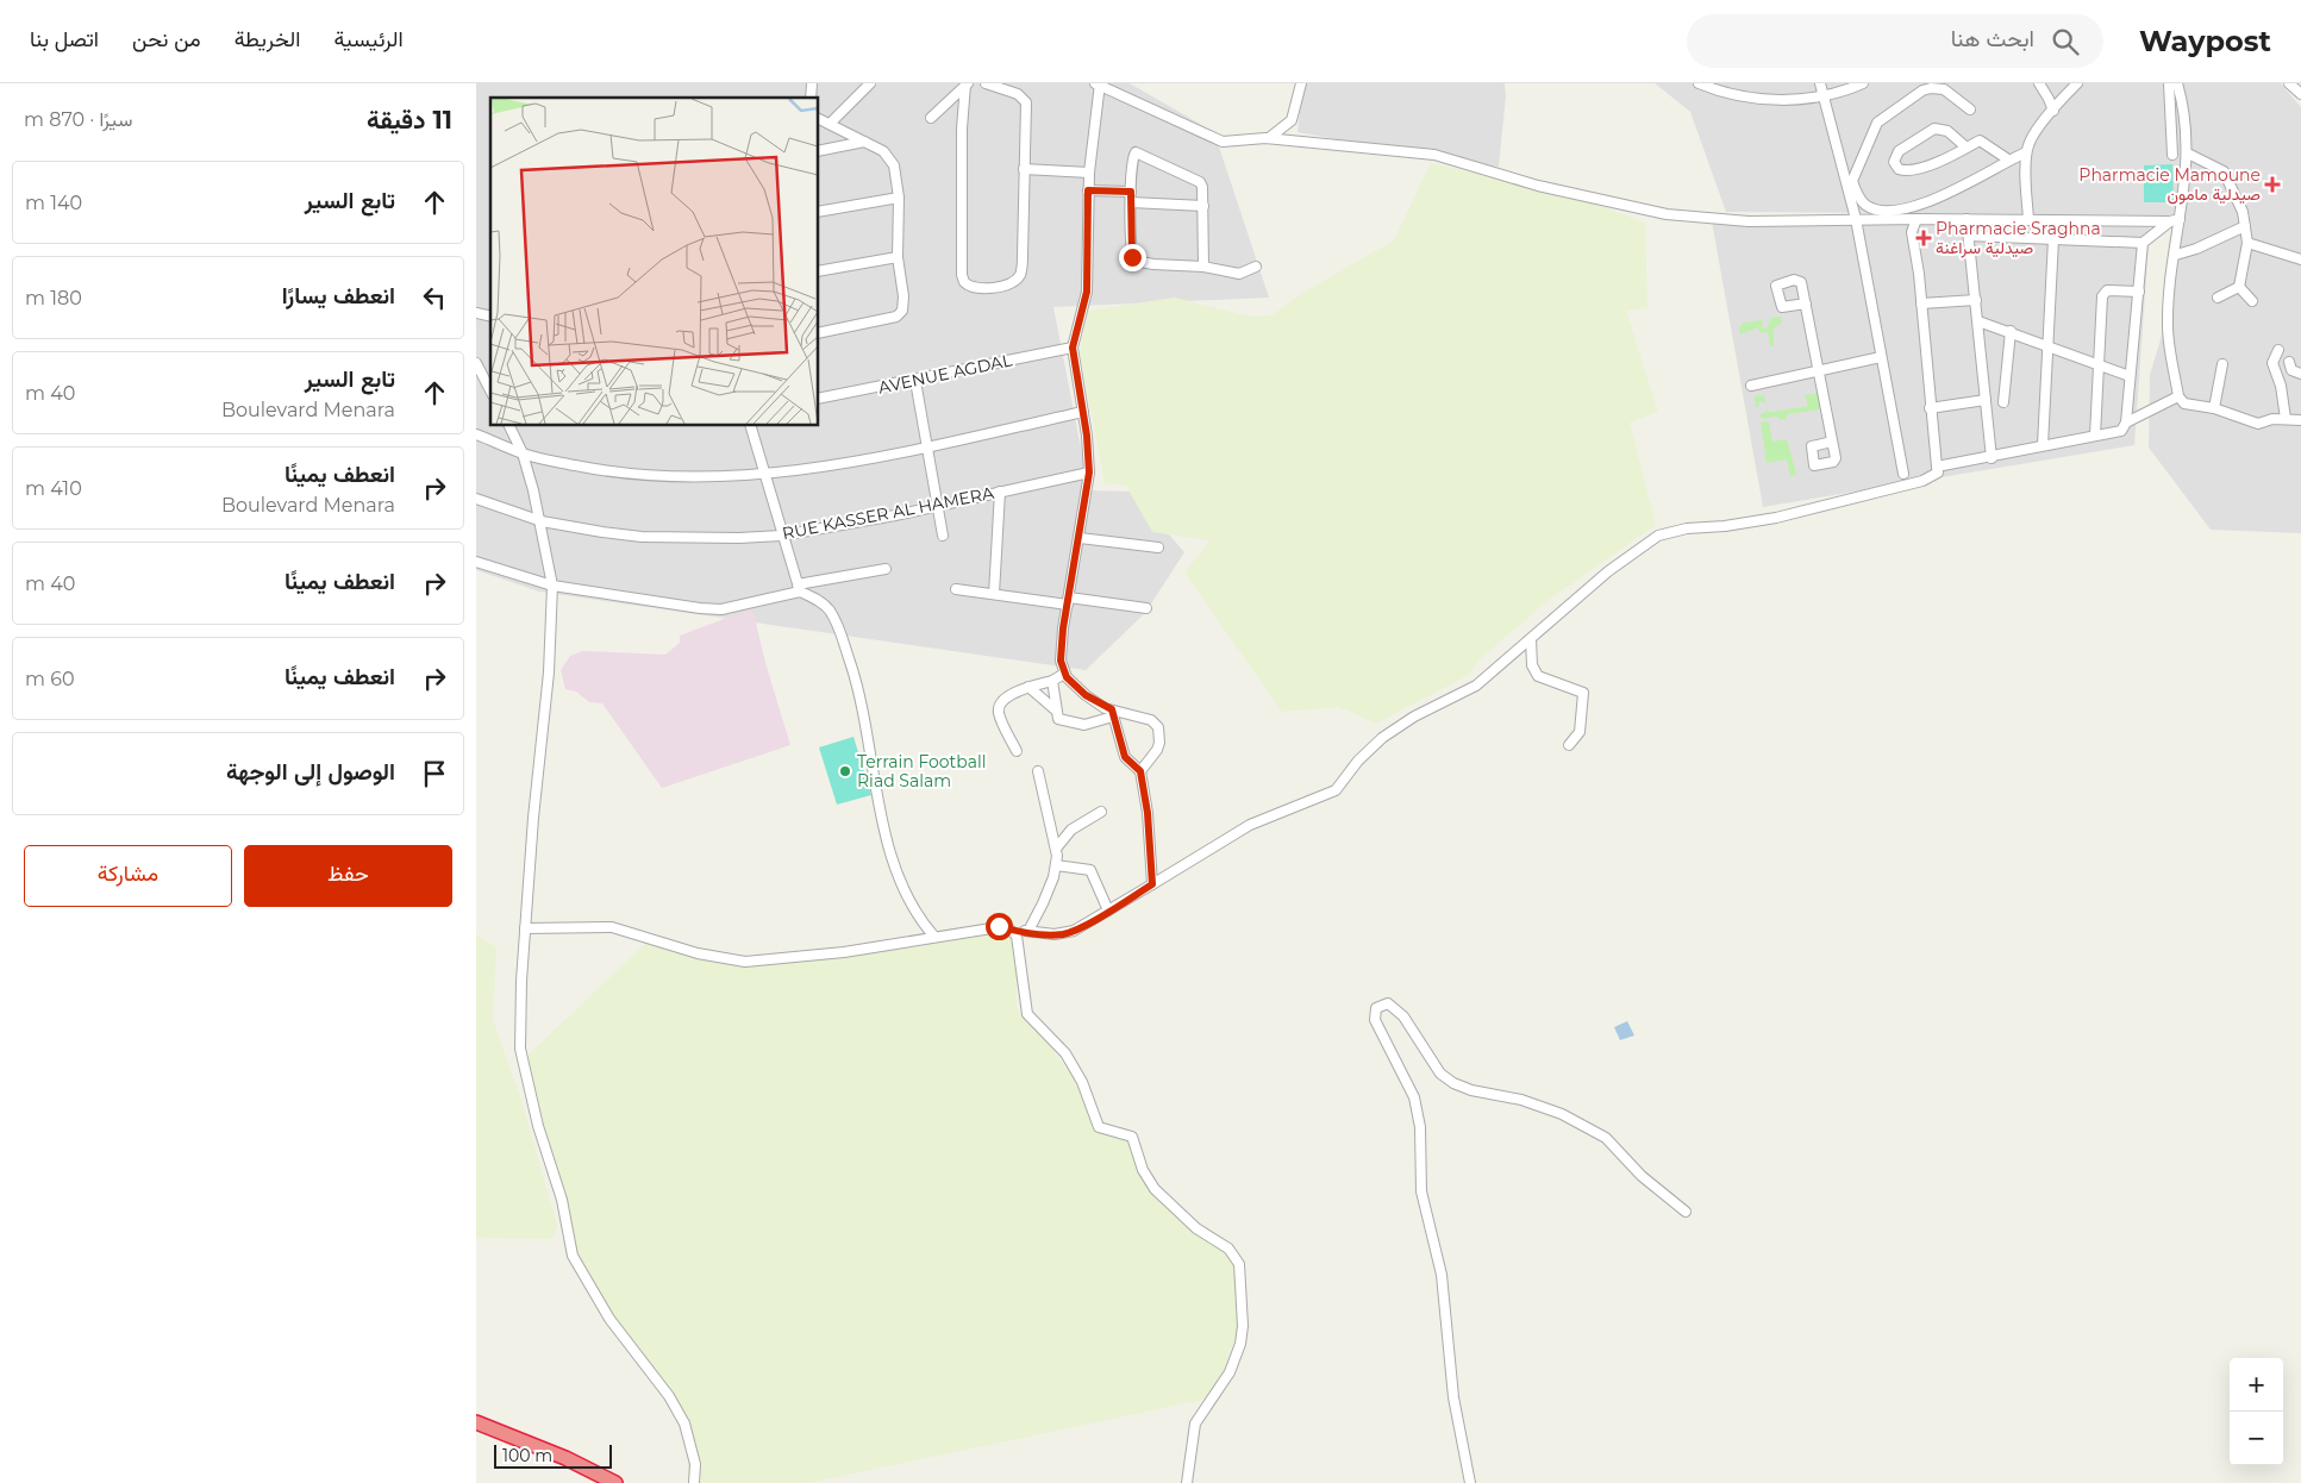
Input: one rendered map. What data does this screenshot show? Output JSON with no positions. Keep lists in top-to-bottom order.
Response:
{
  "streets": {
    "street": ["AVENUE AGDAL", "RUE KASSER AL HAMERA"]
  },
  "places": {
    "health": ["Pharmacie Mamoune صيدلية مامون", "Pharmacie Sraghna صيدلية سراغنة"],
    "other": ["Terrain Football Riad Salam"]
  },
  "scale_bar": "100 m",
  "page": {
    "header": "Waypost",
    "search": "ابحث هنا",
    "nav": [
      "الرئيسية",
      "الخريطة",
      "من نحن",
      "اتصل بنا"
    ],
    "heading": ["11 دقيقة", "سيرًا · 870 m"],
    "list": [
      ["تابع السير", "140 m"],
      ["انعطف يسارًا", "180 m"],
      ["تابع السير", "Boulevard Menara", "40 m"],
      ["انعطف يمينًا", "Boulevard Menara", "410 m"],
      ["انعطف يمينًا", "40 m"],
      ["انعطف يمينًا", "60 m"],
      "الوصول إلى الوجهة"
    ],
    "buttons": ["حفظ", "مشاركة"],
    "map_buttons": ["+", "−"],
    "scale": "100 m"
  }
}
